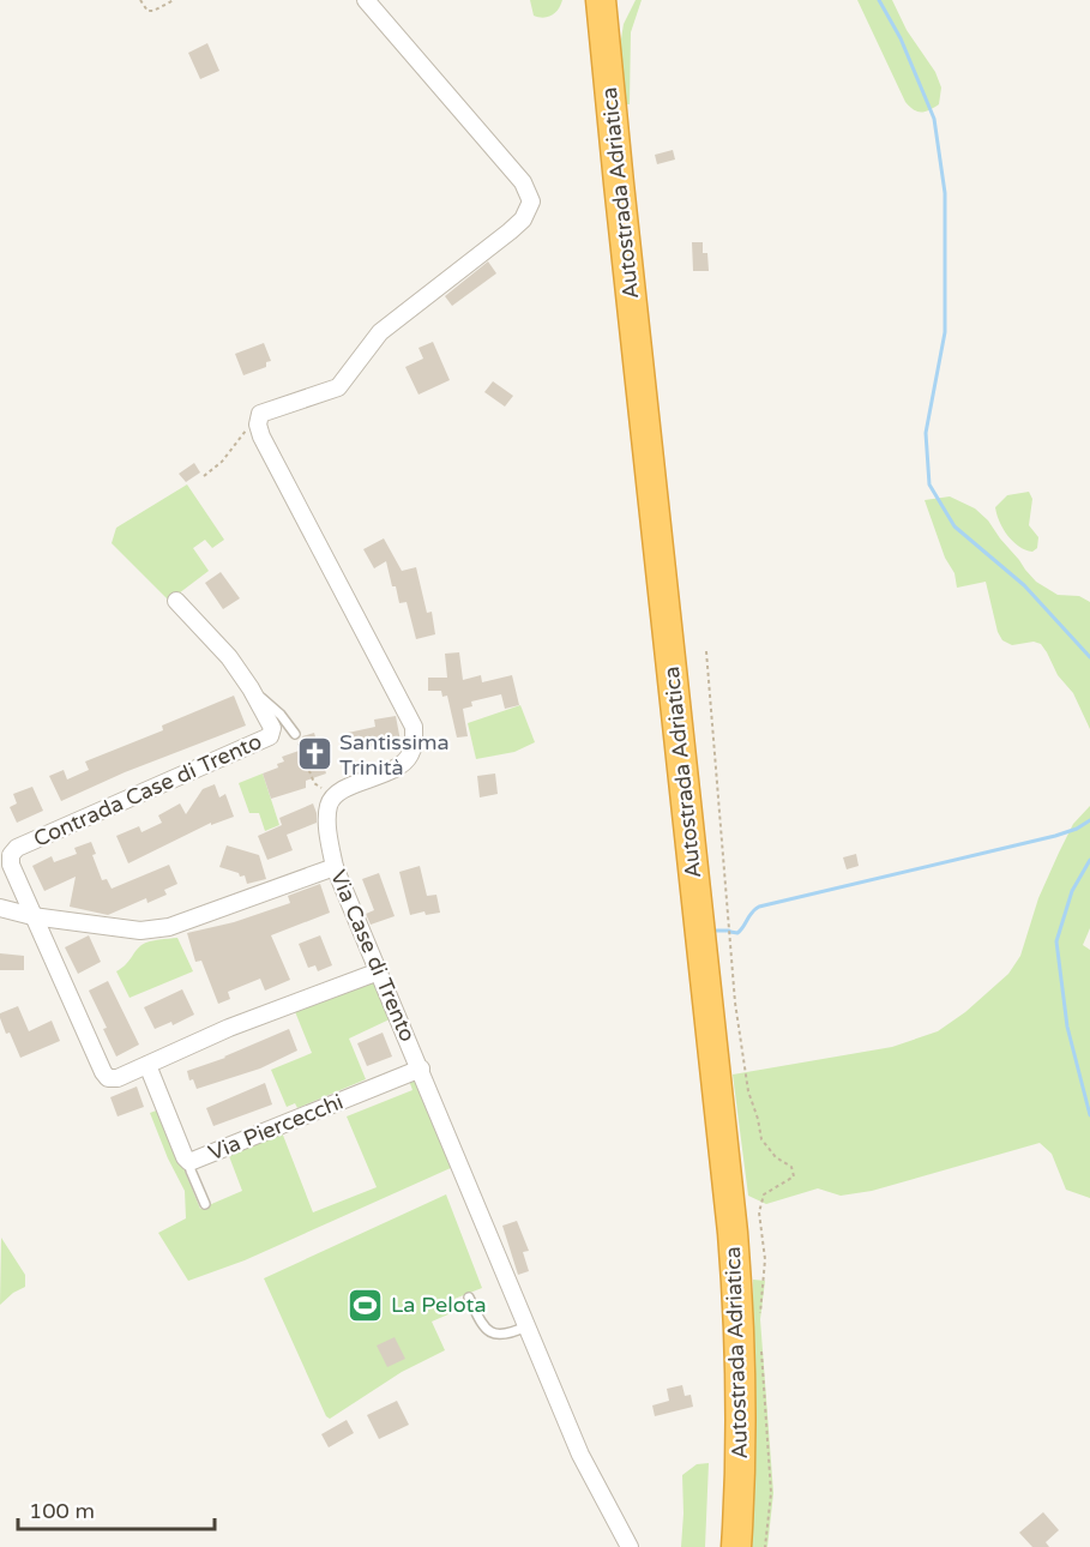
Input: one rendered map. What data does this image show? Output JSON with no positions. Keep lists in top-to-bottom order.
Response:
{
  "streets": {
    "highway": ["Autostrada Adriatica"],
    "street": ["Contrada Case di Trento", "Via Case di Trento", "Via Piercecchi"]
  },
  "crossings": [
    ["Via Case di Trento", "Via Piercecchi"]
  ],
  "places": {
    "church": ["Santissima Trinità"],
    "sports": ["La Pelota"]
  },
  "scale_bar": "100 m"
}
